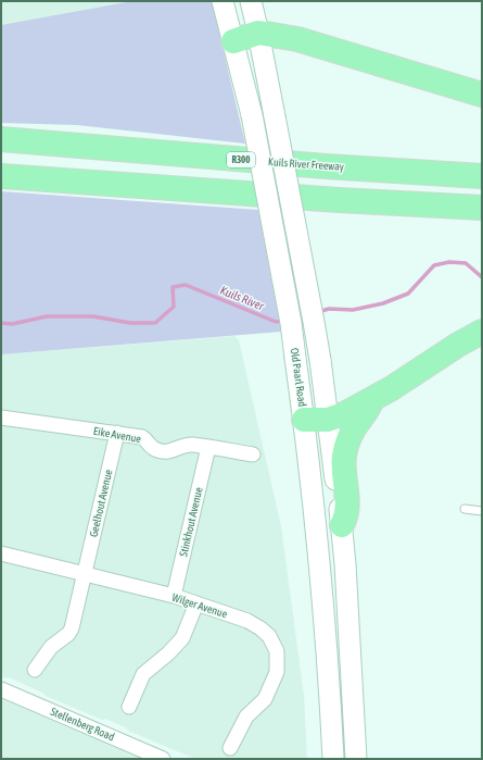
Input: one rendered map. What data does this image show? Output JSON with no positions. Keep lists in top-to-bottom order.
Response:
{
  "streets": {
    "highway": ["R300", "Kuils River Freeway"],
    "main road": ["Old Paarl Road"],
    "street": [
      "Eike Avenue",
      "Geelhout Avenue",
      "Stinkhout Avenue",
      "Wilger Avenue",
      "Stellenberg Road"
    ]
  },
  "crossings": [
    ["Eike Avenue", "Geelhout Avenue"],
    ["Eike Avenue", "Stinkhout Avenue"],
    ["Geelhout Avenue", "Wilger Avenue"],
    ["Stinkhout Avenue", "Wilger Avenue"]
  ],
  "water": ["Kuils River"]
}
